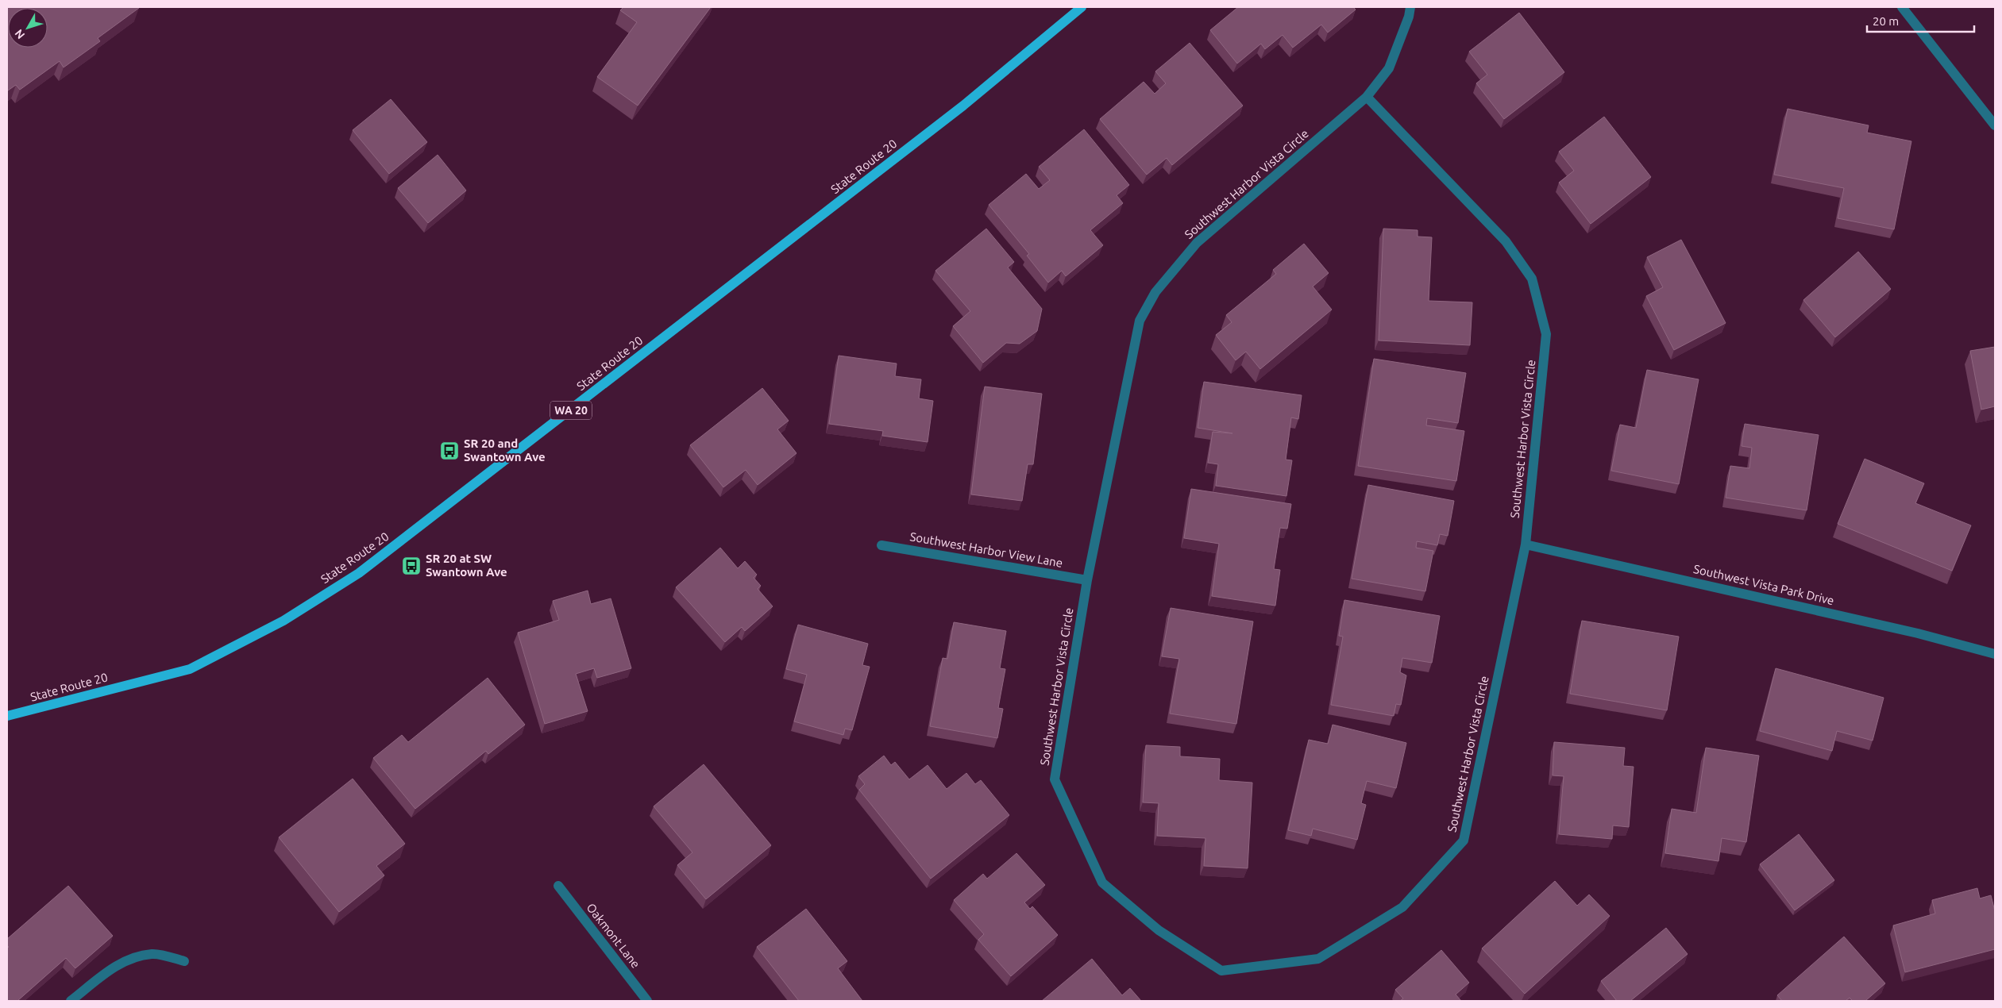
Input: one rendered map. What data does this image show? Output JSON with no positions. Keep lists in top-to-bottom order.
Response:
{
  "streets": {
    "main road": ["State Route 20", "WA 20"],
    "street": [
      "Southwest Harbor Vista Circle",
      "Southwest Harbor View Lane",
      "Southwest Vista Park Drive",
      "Oakmont Lane"
    ]
  },
  "crossings": [
    ["Southwest Harbor Vista Circle", "Southwest Harbor View Lane"],
    ["Southwest Harbor Vista Circle", "Southwest Vista Park Drive"]
  ],
  "places": {
    "bus stop": ["SR 20 and Swantown Ave", "SR 20 at SW Swantown Ave"]
  },
  "scale_bar": "20 m",
  "north": "bottom left"
}
